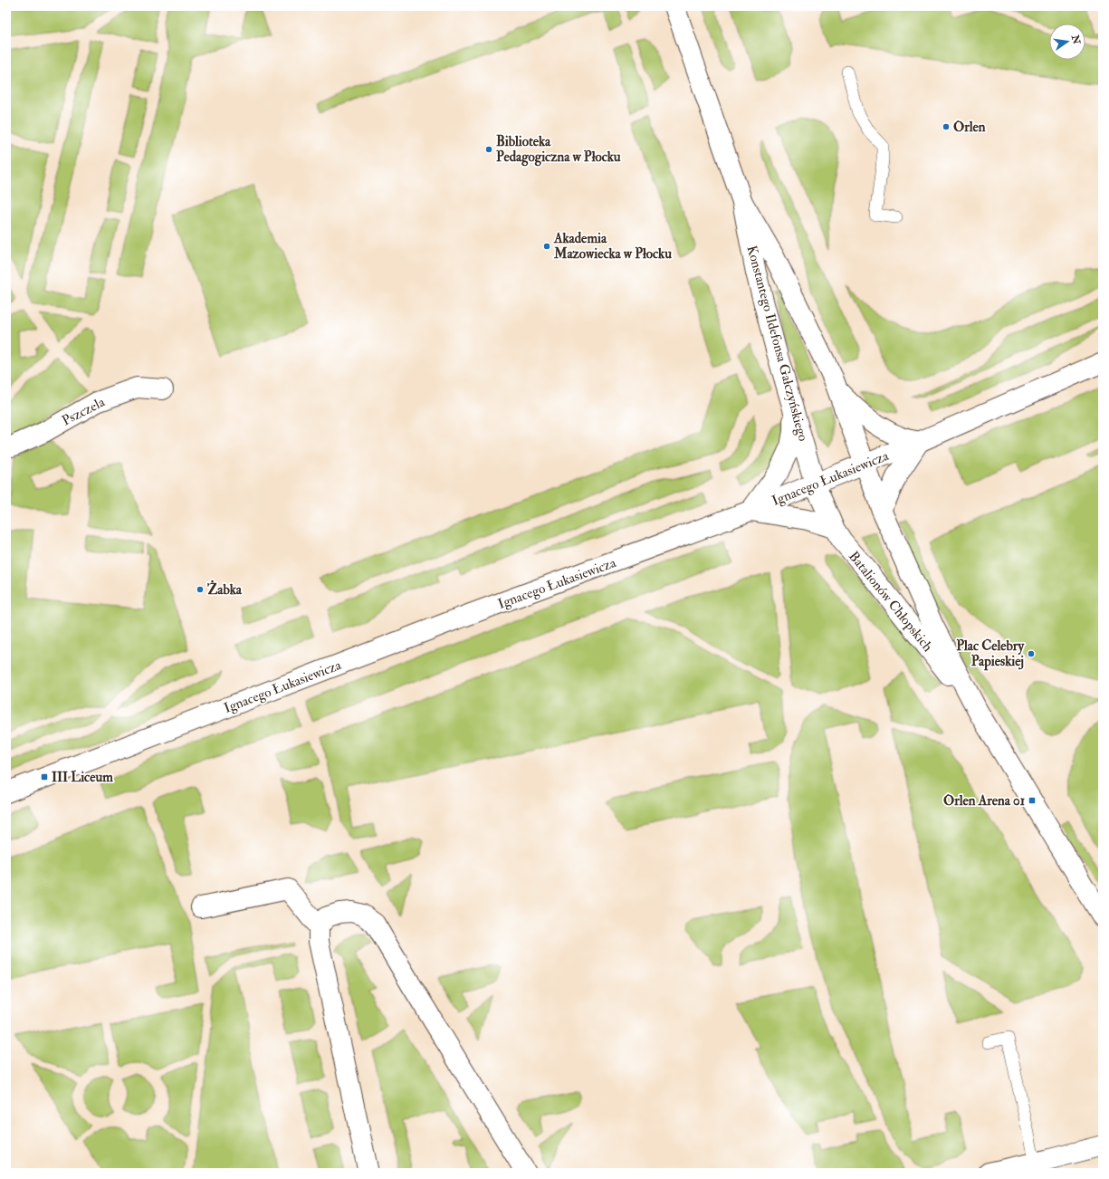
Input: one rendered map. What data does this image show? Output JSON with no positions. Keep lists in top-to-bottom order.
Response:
{
  "streets": {
    "street": [
      "Konstantego Ildefonsa Gałczyńskiego",
      "Pszczela",
      "Ignacego Łukasiewicza",
      "Batalionów Chłopskich"
    ]
  },
  "crossings": [
    ["Konstantego Ildefonsa Gałczyńskiego", "Ignacego Łukasiewicza"],
    ["Konstantego Ildefonsa Gałczyńskiego", "Batalionów Chłopskich"],
    ["Ignacego Łukasiewicza", "Batalionów Chłopskich"]
  ],
  "places": {
    "other": [
      "Orlen",
      "Biblioteka Pedagogiczna w Płocku",
      "Akademia Mazowiecka w Płocku",
      "Żabka",
      "Plac Celebry Papieskiej"
    ],
    "transit": ["III Liceum", "Orlen Arena 01"]
  },
  "north": "right"
}
